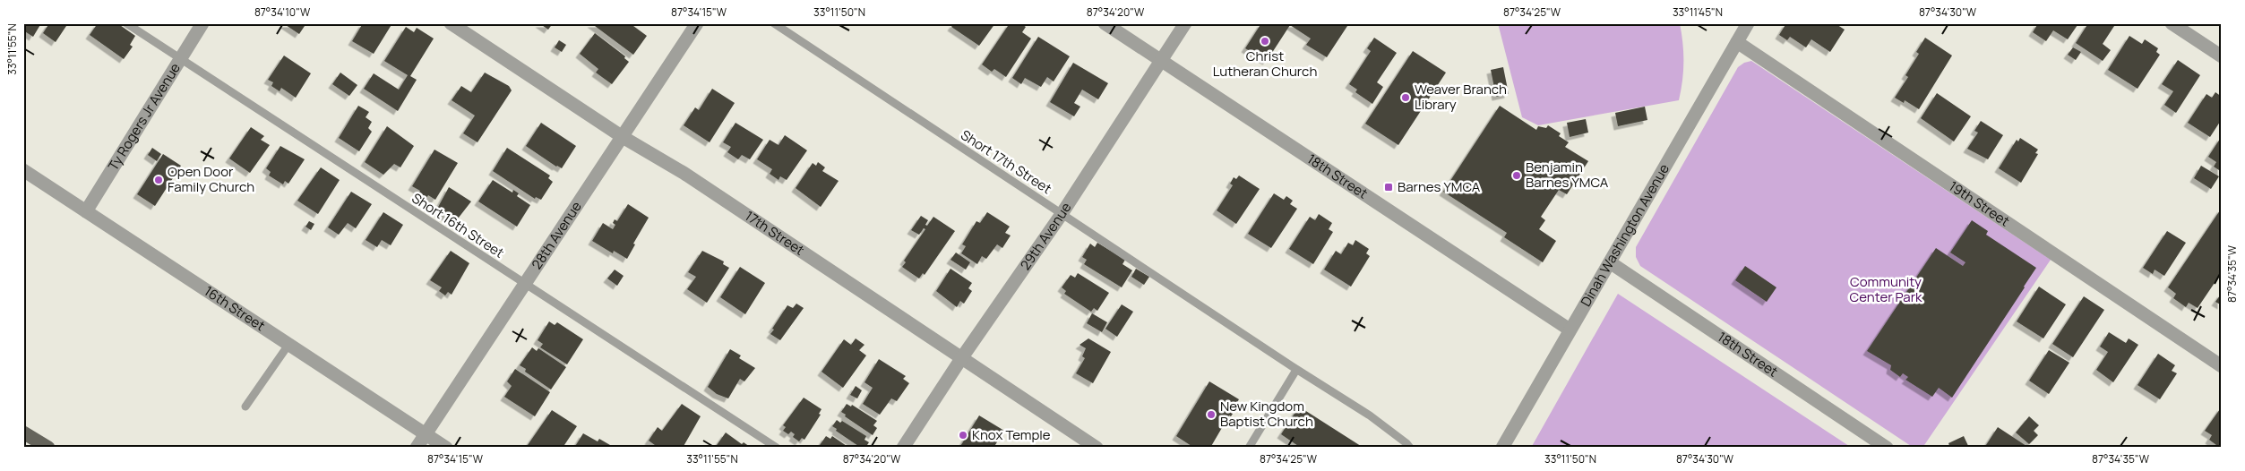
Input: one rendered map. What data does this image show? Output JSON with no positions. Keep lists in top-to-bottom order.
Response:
{
  "streets": {
    "street": [
      "Ty Rogers Jr Avenue",
      "18th Street",
      "19th Street",
      "17th Street",
      "Dinah Washington Avenue",
      "28th Avenue",
      "29th Avenue",
      "16th Street"
    ],
    "lane": ["Short 17th Street", "Short 16th Street"]
  },
  "crossings": [
    ["Ty Rogers Jr Avenue", "Short 16th Street"],
    ["Ty Rogers Jr Avenue", "16th Street"],
    ["Short 17th Street", "29th Avenue"],
    ["18th Street", "Dinah Washington Avenue"],
    ["18th Street", "29th Avenue"],
    ["19th Street", "Dinah Washington Avenue"],
    ["Short 16th Street", "28th Avenue"],
    ["17th Street", "28th Avenue"],
    ["17th Street", "29th Avenue"],
    ["28th Avenue", "16th Street"]
  ],
  "parks": ["Community Center Park"],
  "places": {
    "other": [
      "Christ Lutheran Church",
      "Weaver Branch Library",
      "Benjamin Barnes YMCA",
      "Open Door Family Church",
      "New Kingdom Baptist Church",
      "Knox Temple"
    ],
    "transit": ["Barnes YMCA"]
  },
  "coordinates": [
    "87°34'10\"W",
    "87°34'15\"W",
    "33°11'50\"N",
    "87°34'20\"W",
    "87°34'25\"W",
    "33°11'45\"N",
    "87°34'30\"W",
    "33°11'55\"N",
    "87°34'35\"W"
  ]
}
